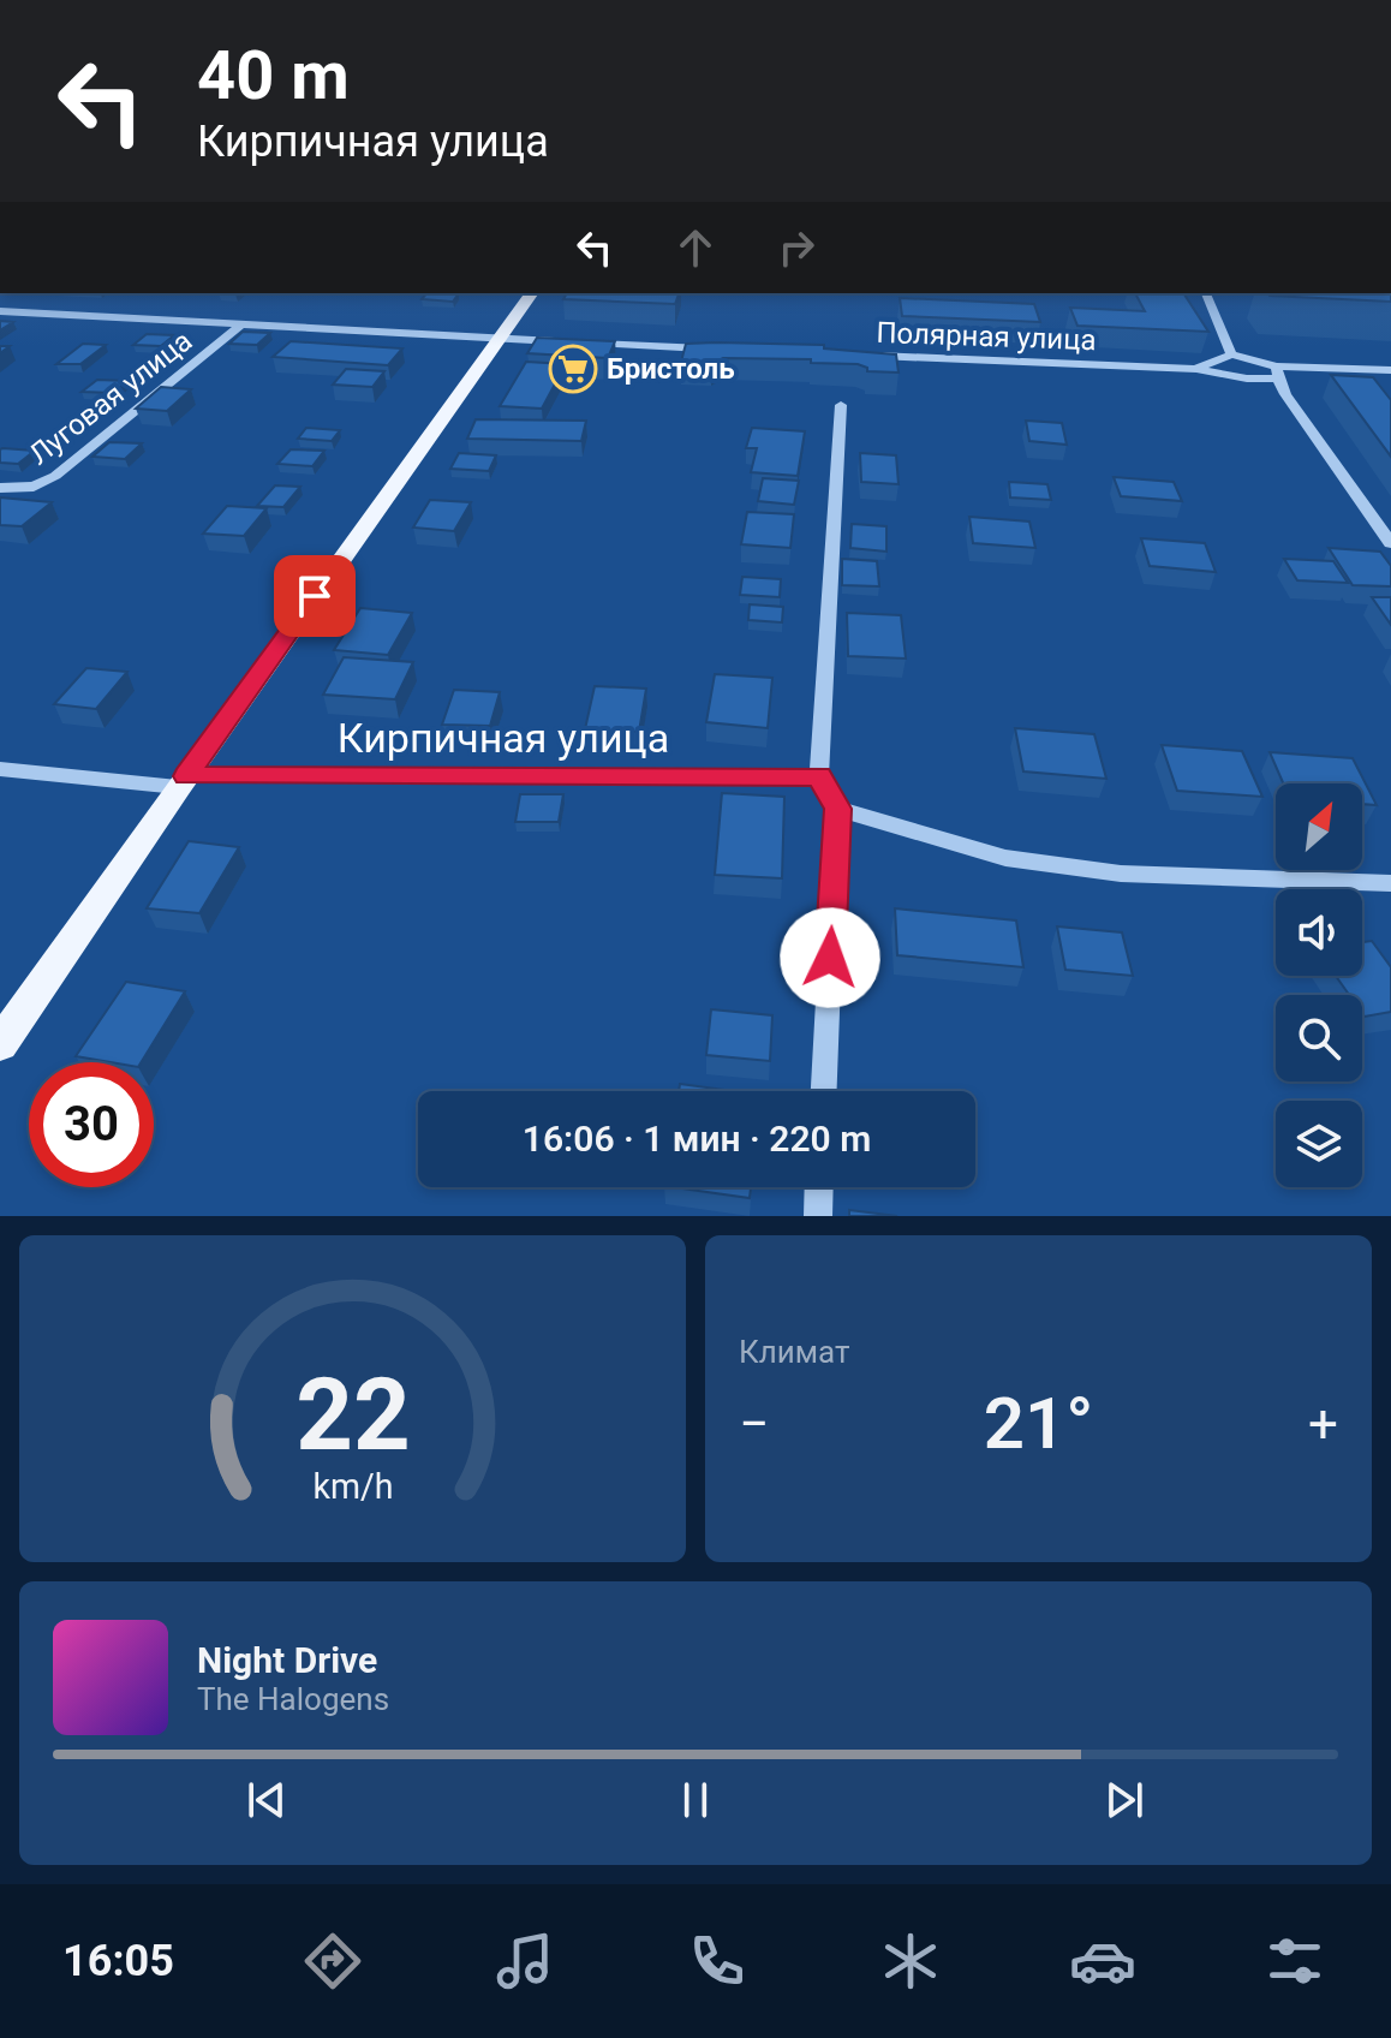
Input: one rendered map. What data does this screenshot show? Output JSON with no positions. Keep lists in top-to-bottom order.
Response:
{
  "streets": {
    "street": ["Полярная улица", "Луговая улица", "Кирпичная улица"]
  },
  "places": {
    "supermarket": ["Бристоль"]
  },
  "north": "top right",
  "page": {
    "turn": ["40 m", "Кирпичная улица"],
    "limit": "30",
    "trip": "16:06 · 1 мин · 220 m",
    "tile": "Климат",
    "heat": ["−", "21°", "+"],
    "song": ["Night Drive", "The Halogens"],
    "tabs": "16:05",
    "gauge": ["22", "km/h"]
  }
}
